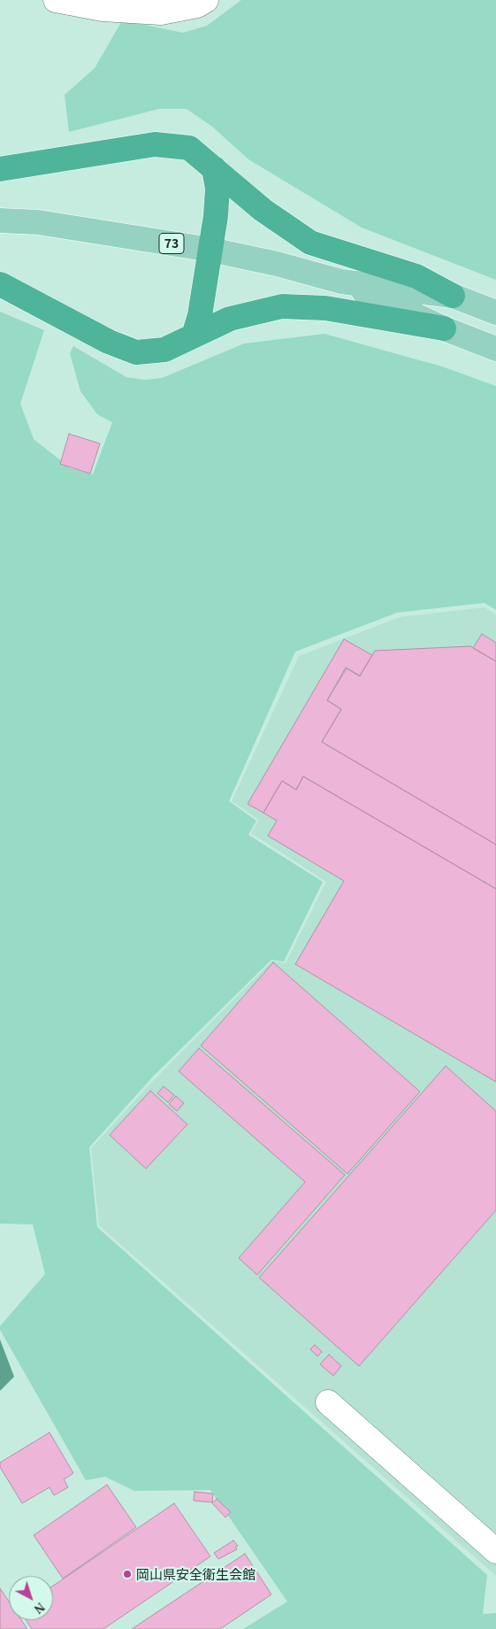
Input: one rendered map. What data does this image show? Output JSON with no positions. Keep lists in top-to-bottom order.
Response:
{
  "streets": {
    "main road": ["73"]
  },
  "places": ["岡山県安全衛生会館"],
  "north": "bottom right"
}
